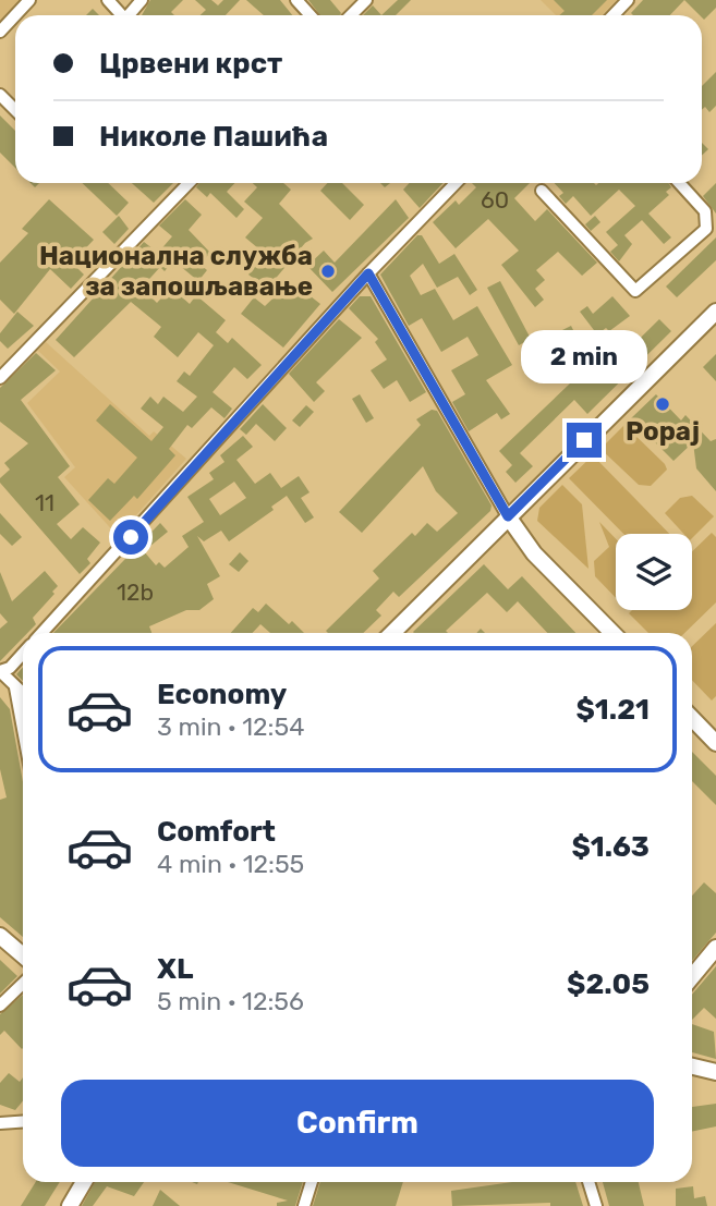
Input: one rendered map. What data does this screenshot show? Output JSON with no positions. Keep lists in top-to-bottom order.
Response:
{
  "places": ["Национална служба за запошљавање", "Popaj"],
  "house_numbers": ["60", "11", "12b"],
  "page": {
    "banner": ["Црвени крст", "Николе Пашића"],
    "bubble": "2 min",
    "list": [
      {
        "name": "Economy",
        "note": "3 min · 12:54",
        "value": "$1.21"
      },
      {
        "name": "Comfort",
        "note": "4 min · 12:55",
        "value": "$1.63"
      },
      {
        "name": "XL",
        "note": "5 min · 12:56",
        "value": "$2.05"
      }
    ],
    "buttons": "Confirm"
  }
}
